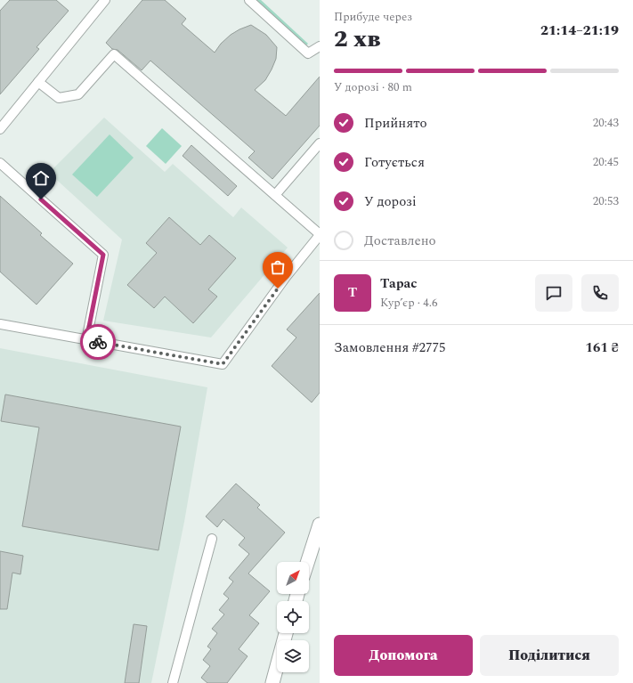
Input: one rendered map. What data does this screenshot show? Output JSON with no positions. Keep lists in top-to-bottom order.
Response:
{
  "north": "top right",
  "page": {
    "heading": ["2 хв", "Прибуде через", "21:14–21:19"],
    "panel": [
      "Тарас",
      "Кур’єр · 4.6",
      "Замовлення #2775",
      "161 ₴"
    ],
    "bar": "У дорозі · 80 m",
    "list": [
      ["Прийнято", "20:43"],
      ["Готується", "20:45"],
      ["У дорозі", "20:53"],
      "Доставлено"
    ],
    "round": "Т",
    "buttons": ["Допомога", "Поділитися"]
  }
}
